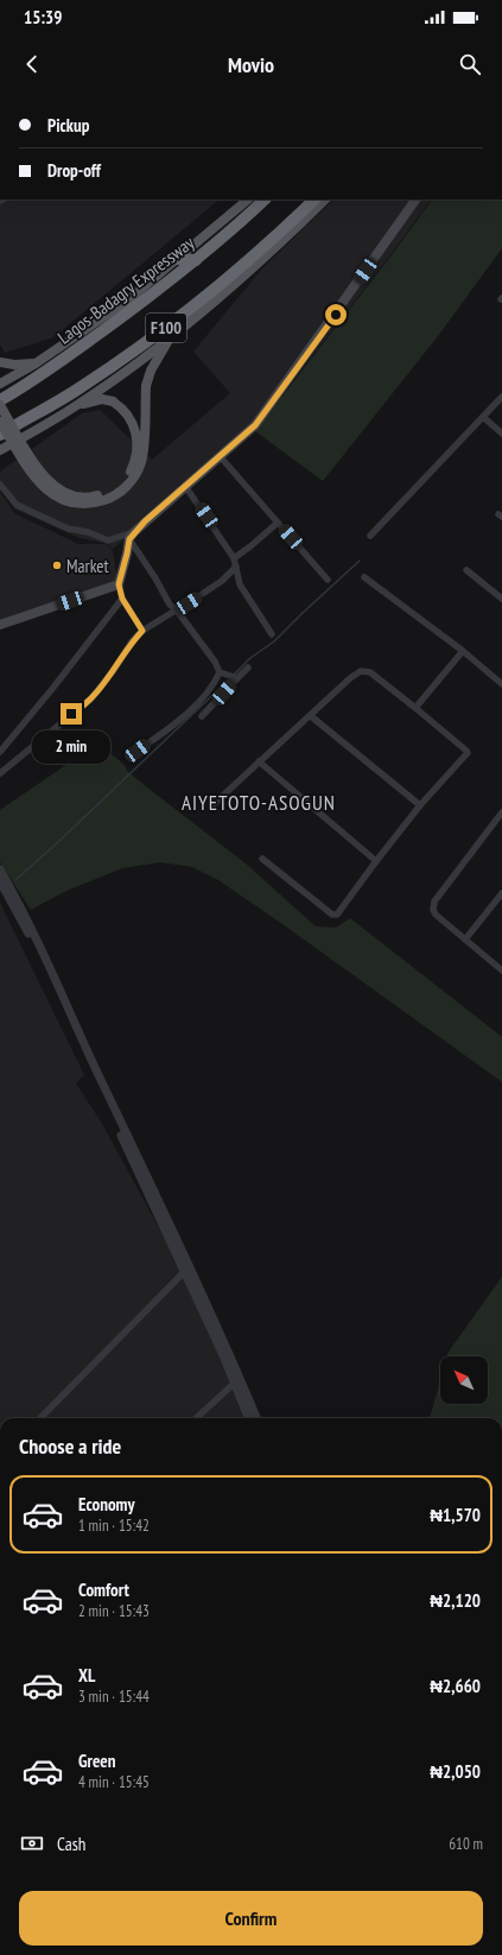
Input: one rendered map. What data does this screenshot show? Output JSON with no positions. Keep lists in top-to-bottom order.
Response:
{
  "streets": {
    "highway": ["Lagos-Badagry Expressway", "F100"]
  },
  "districts": ["AIYETOTO-ASOGUN"],
  "places": ["Market"],
  "north": "top left",
  "page": {
    "status": "15:39",
    "header": "Movio",
    "banner": ["Pickup", "Drop-off"],
    "bubble": "2 min",
    "heading": "Choose a ride",
    "list": [
      {
        "name": "Economy",
        "note": "1 min · 15:42",
        "value": "₦1,570"
      },
      {
        "name": "Comfort",
        "note": "2 min · 15:43",
        "value": "₦2,120"
      },
      {
        "name": "XL",
        "note": "3 min · 15:44",
        "value": "₦2,660"
      },
      {
        "name": "Green",
        "note": "4 min · 15:45",
        "value": "₦2,050"
      }
    ],
    "pay": ["Cash", "610 m"],
    "buttons": "Confirm"
  }
}
